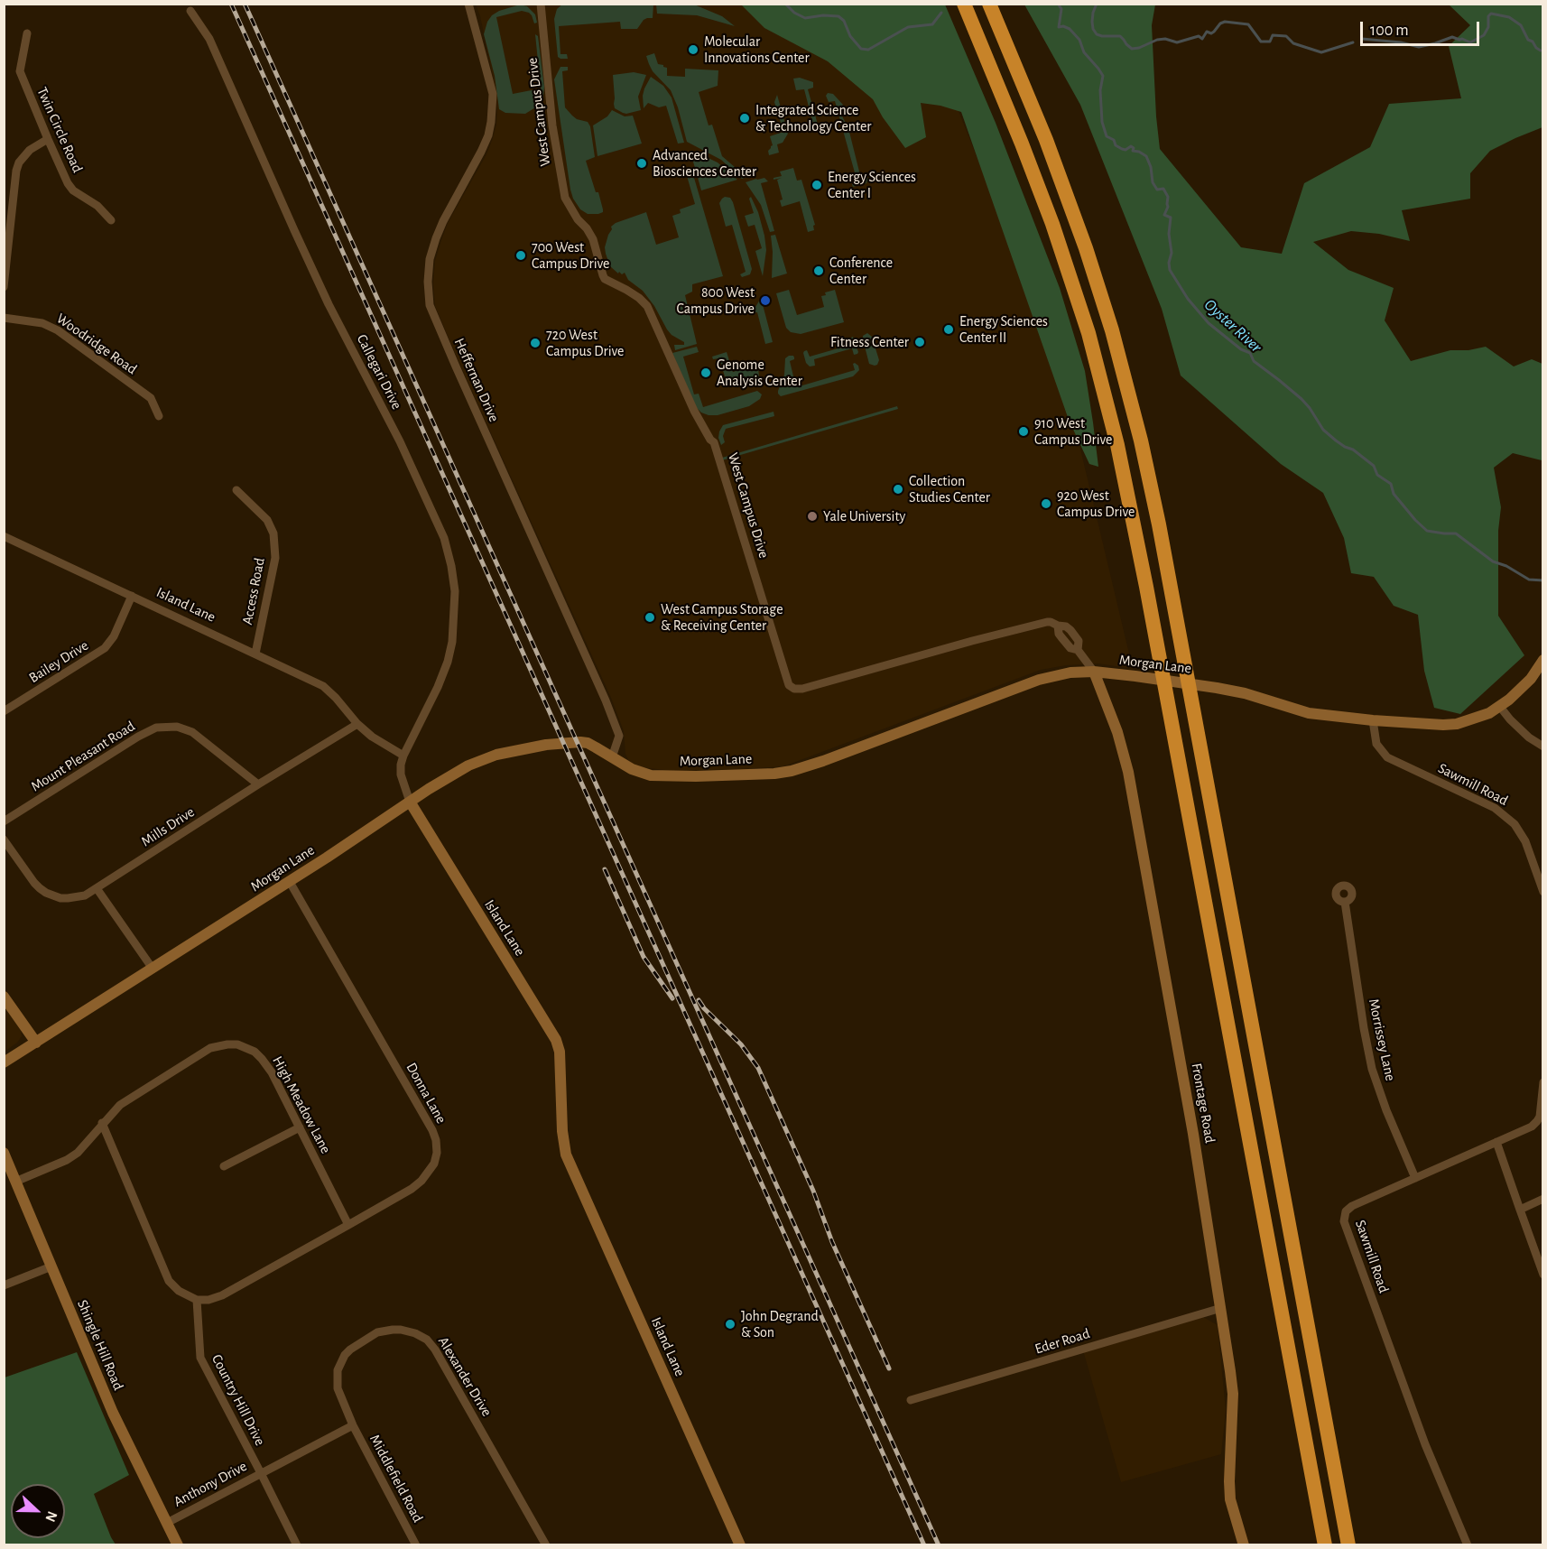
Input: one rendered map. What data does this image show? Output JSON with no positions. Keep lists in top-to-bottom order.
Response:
{
  "streets": {
    "street": [
      "West Campus Drive",
      "Twin Circle Road",
      "Woodridge Road",
      "Callegari Drive",
      "Heffernan Drive",
      "Access Road",
      "Island Lane",
      "Bailey Drive",
      "Morgan Lane",
      "Mount Pleasant Road",
      "Sawmill Road",
      "Mills Drive",
      "Morrissey Lane",
      "Donna Lane",
      "Frontage Road",
      "High Meadow Lane",
      "Eder Road",
      "Shingle Hill Road",
      "Alexander Drive",
      "Country Hill Drive",
      "Middlefield Road",
      "Anthony Drive"
    ]
  },
  "crossings": [
    ["West Campus Drive", "Morgan Lane"],
    ["West Campus Drive", "Frontage Road"],
    ["Callegari Drive", "Island Lane"],
    ["Heffernan Drive", "Morgan Lane"],
    ["Access Road", "Island Lane"],
    ["Island Lane", "Bailey Drive"],
    ["Island Lane", "Morgan Lane"],
    ["Island Lane", "Mills Drive"],
    ["Morgan Lane", "Sawmill Road"],
    ["Morgan Lane", "Donna Lane"],
    ["Morgan Lane", "Frontage Road"],
    ["Mount Pleasant Road", "Mills Drive"],
    ["Sawmill Road", "Morrissey Lane"],
    ["Donna Lane", "High Meadow Lane"],
    ["Donna Lane", "Country Hill Drive"],
    ["Frontage Road", "Eder Road"],
    ["High Meadow Lane", "Shingle Hill Road"],
    ["Shingle Hill Road", "Anthony Drive"],
    ["Alexander Drive", "Middlefield Road"],
    ["Alexander Drive", "Anthony Drive"],
    ["Country Hill Drive", "Anthony Drive"],
    ["Middlefield Road", "Anthony Drive"]
  ],
  "water": ["Oyster River"],
  "places": [
    "Molecular Innovations Center",
    "Integrated Science & Technology Center",
    "Advanced Biosciences Center",
    "Energy Sciences Center I",
    "700 West Campus Drive",
    "Conference Center",
    "800 West Campus Drive",
    "Energy Sciences Center II",
    "Fitness Center",
    "720 West Campus Drive",
    "Genome Analysis Center",
    "910 West Campus Drive",
    "Collection Studies Center",
    "920 West Campus Drive",
    "Yale University",
    "West Campus Storage & Receiving Center",
    "John Degrand & Son"
  ],
  "scale_bar": "100 m",
  "north": "right"
}
